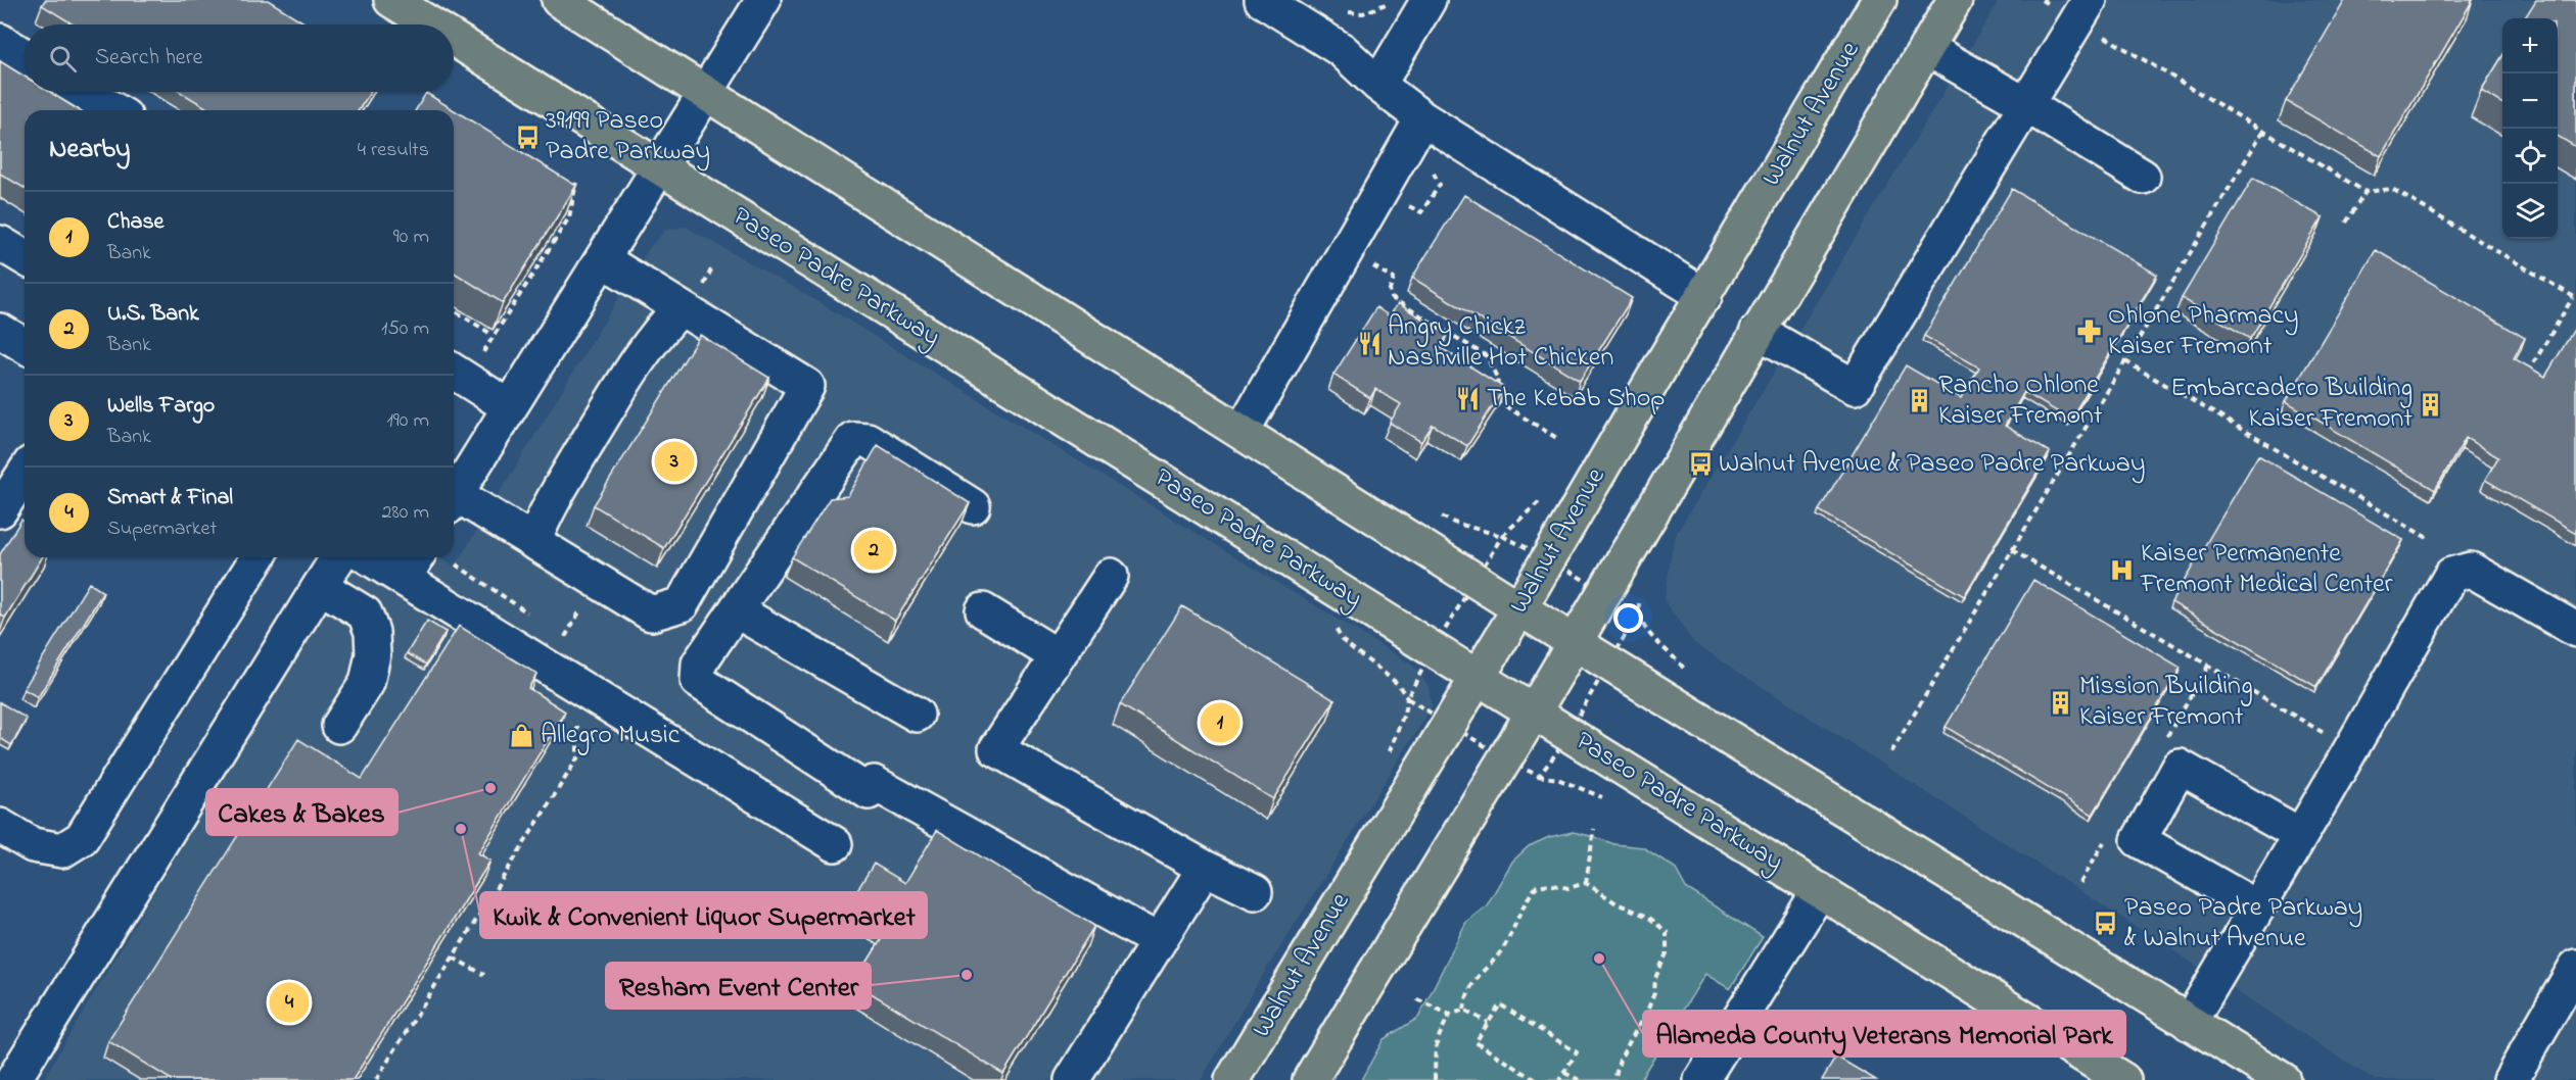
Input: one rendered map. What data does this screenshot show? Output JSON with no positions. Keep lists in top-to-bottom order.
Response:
{
  "streets": {
    "main road": ["Walnut Avenue", "Paseo Padre Parkway"]
  },
  "crossings": [
    ["Walnut Avenue", "Paseo Padre Parkway"]
  ],
  "places": {
    "bus stop": ["39199 Paseo Padre Parkway", "Walnut Avenue & Paseo Padre Parkway", "Paseo Padre Parkway & Walnut Avenue"],
    "pharmacy": ["Ohlone Pharmacy Kaiser Fremont"],
    "restaurant": ["Angry Chickz Nashville Hot Chicken", "The Kebab Shop"],
    "building": ["Rancho Ohlone Kaiser Fremont", "Embarcadero Building Kaiser Fremont", "Mission Building Kaiser Fremont"],
    "hospital": ["Kaiser Permanente Fremont Medical Center"],
    "shop": ["Allegro Music"],
    "other": [
      "Cakes & Bakes",
      "Kwik & Convenient Liquor Supermarket",
      "Alameda County Veterans Memorial Park",
      "Resham Event Center"
    ]
  },
  "page": {
    "map_buttons": ["+", "−"],
    "search": "Search here",
    "heading": ["Nearby", "4 results"],
    "list": [
      {
        "mark": "1",
        "name": "Chase",
        "note": "Bank",
        "value": "90 m"
      },
      {
        "mark": "2",
        "name": "U.S. Bank",
        "note": "Bank",
        "value": "150 m"
      },
      {
        "mark": "3",
        "name": "Wells Fargo",
        "note": "Bank",
        "value": "190 m"
      },
      {
        "mark": "4",
        "name": "Smart & Final",
        "note": "Supermarket",
        "value": "280 m"
      }
    ],
    "pins": [
      "3",
      "2",
      "1",
      "4"
    ]
  }
}
